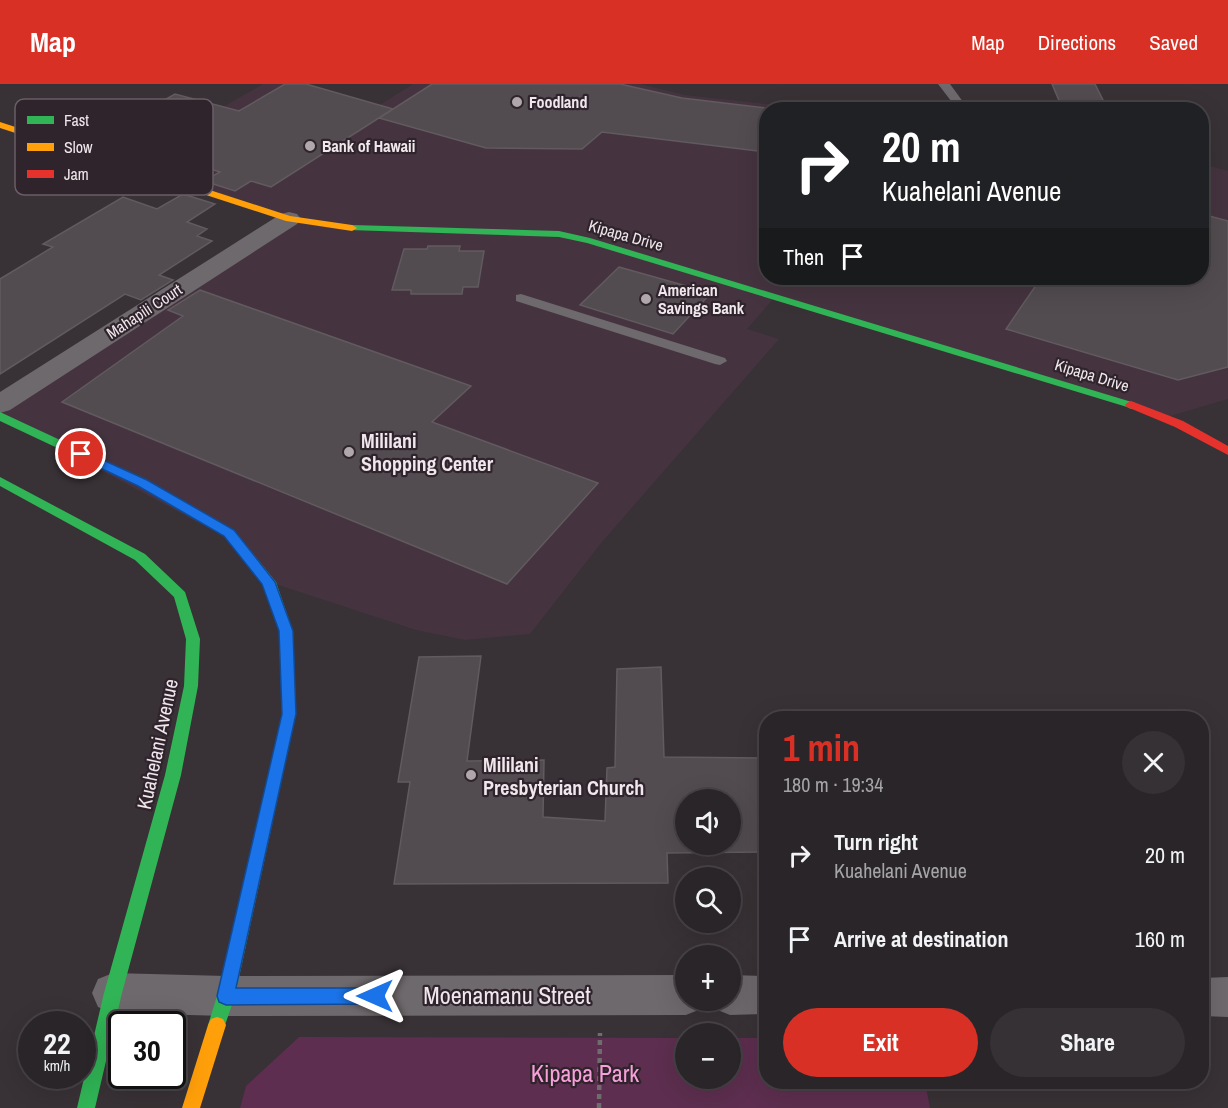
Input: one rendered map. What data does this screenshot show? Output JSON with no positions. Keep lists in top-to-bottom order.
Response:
{
  "streets": {
    "street": [
      "Kipapa Drive",
      "Mahapili Court",
      "Kuahelani Avenue",
      "Moenamanu Street"
    ]
  },
  "crossings": [
    ["Kipapa Drive", "Mahapili Court"],
    ["Kuahelani Avenue", "Moenamanu Street"]
  ],
  "parks": ["Kipapa Park"],
  "places": [
    "Foodland",
    "Bank of Hawaii",
    "American Savings Bank",
    "Mililani Shopping Center",
    "Mililani Presbyterian Church"
  ],
  "legend": ["Fast", "Slow", "Jam"],
  "page": {
    "header": "Map",
    "nav": ["Map", "Directions", "Saved"],
    "turn": ["20 m", "Kuahelani Avenue"],
    "then": "Then",
    "heading": ["1 min", "180 m · 19:34"],
    "map_buttons": ["+", "−"],
    "list": [
      {
        "name": "Turn right",
        "note": "Kuahelani Avenue",
        "value": "20 m"
      },
      {
        "name": "Arrive at destination",
        "value": "160 m"
      }
    ],
    "buttons": ["Exit", "Share"],
    "speed": "22 km/h",
    "limit": "30"
  }
}
